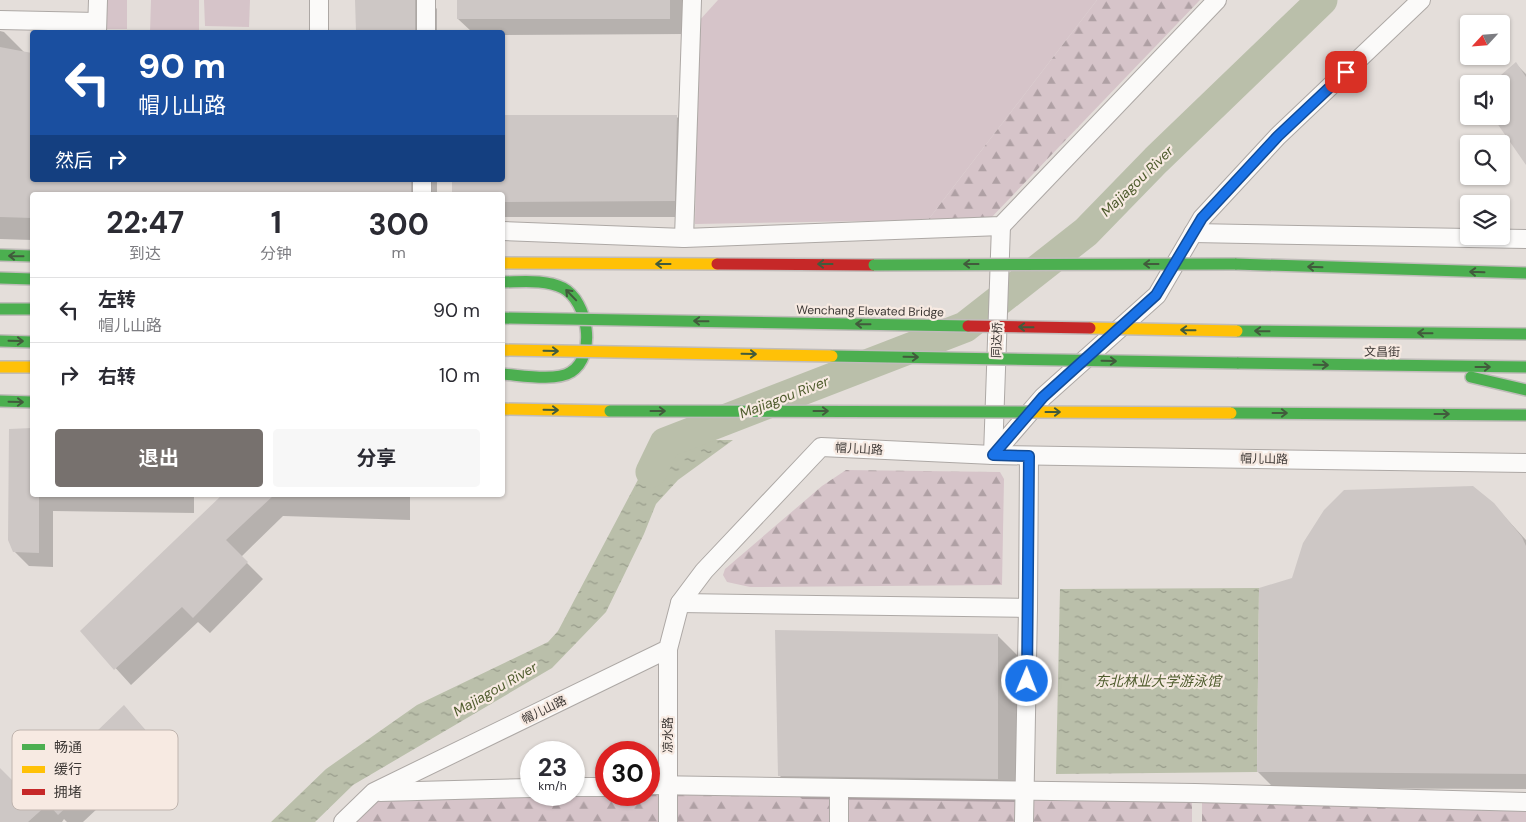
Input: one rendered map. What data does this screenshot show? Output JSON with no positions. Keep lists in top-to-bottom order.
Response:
{
  "streets": {
    "main road": ["Wenchang Elevated Bridge", "文昌街"],
    "street": ["同达桥", "帽儿山路", "凉水路"]
  },
  "crossings": [
    ["Wenchang Elevated Bridge", "文昌街"],
    ["同达桥", "帽儿山路"],
    ["帽儿山路", "凉水路"]
  ],
  "water": ["Majiagou River", "东北林业大学游泳馆"],
  "legend": ["畅通", "缓行", "拥堵"],
  "north": "bottom left",
  "page": {
    "turn": ["90 m", "帽儿山路"],
    "then": "然后",
    "eta": [
      "22:47",
      "到达",
      "1",
      "分钟",
      "300",
      "m"
    ],
    "list": [
      {
        "name": "左转",
        "note": "帽儿山路",
        "value": "90 m"
      },
      {
        "name": "右转",
        "value": "10 m"
      }
    ],
    "buttons": ["退出", "分享"],
    "speed": "23 km/h",
    "limit": "30"
  }
}
